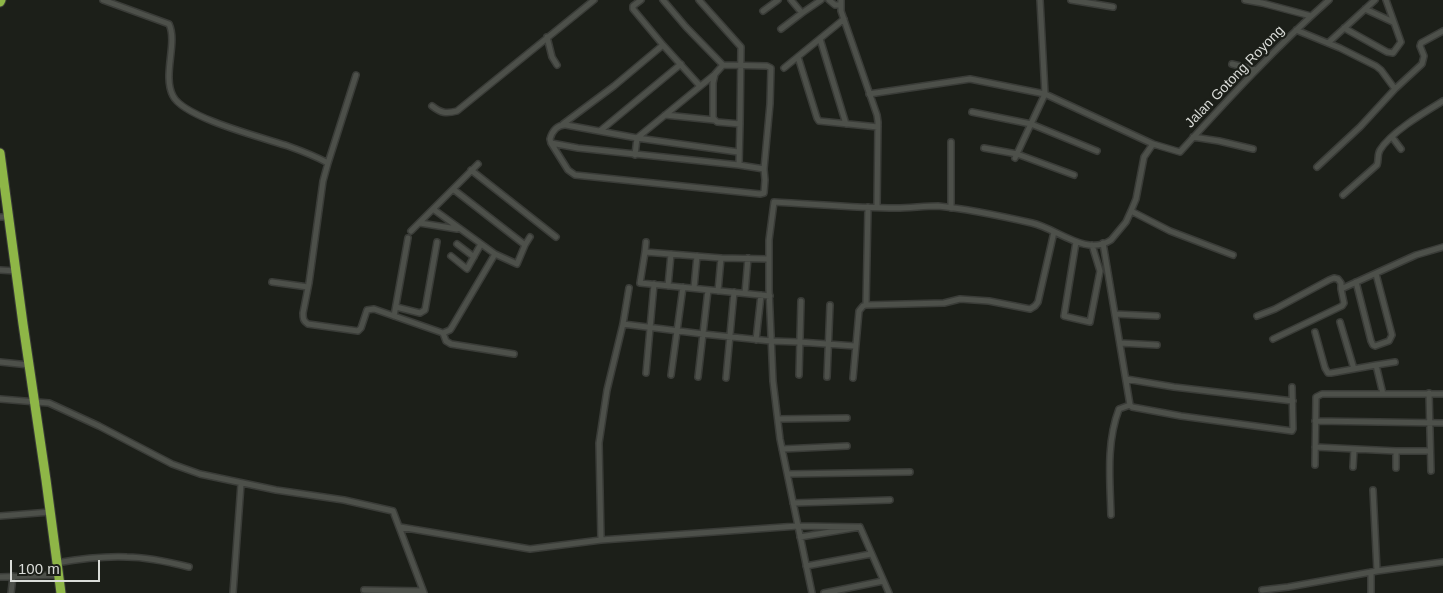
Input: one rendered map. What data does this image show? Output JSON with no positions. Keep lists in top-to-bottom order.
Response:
{
  "streets": {
    "street": ["Jalan Gotong Royong"]
  },
  "scale_bar": "100 m"
}
